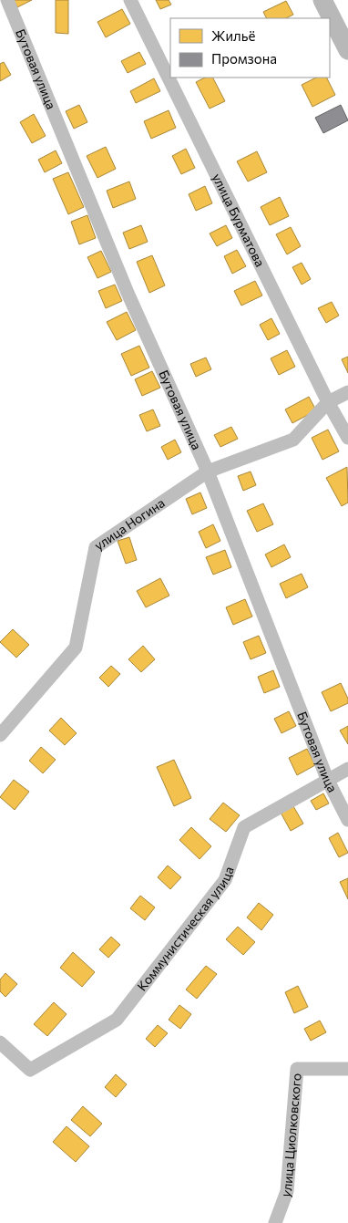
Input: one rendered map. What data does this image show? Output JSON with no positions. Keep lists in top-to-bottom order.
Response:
{
  "streets": {
    "street": [
      "Бутовая улица",
      "улица Бурматова",
      "улица Ногина",
      "Коммунистическая улица",
      "улица Циолковского"
    ]
  },
  "crossings": [
    ["Бутовая улица", "улица Ногина"],
    ["Бутовая улица", "Коммунистическая улица"],
    ["улица Бурматова", "улица Ногина"]
  ],
  "legend": ["Жильё", "Промзона"]
}
